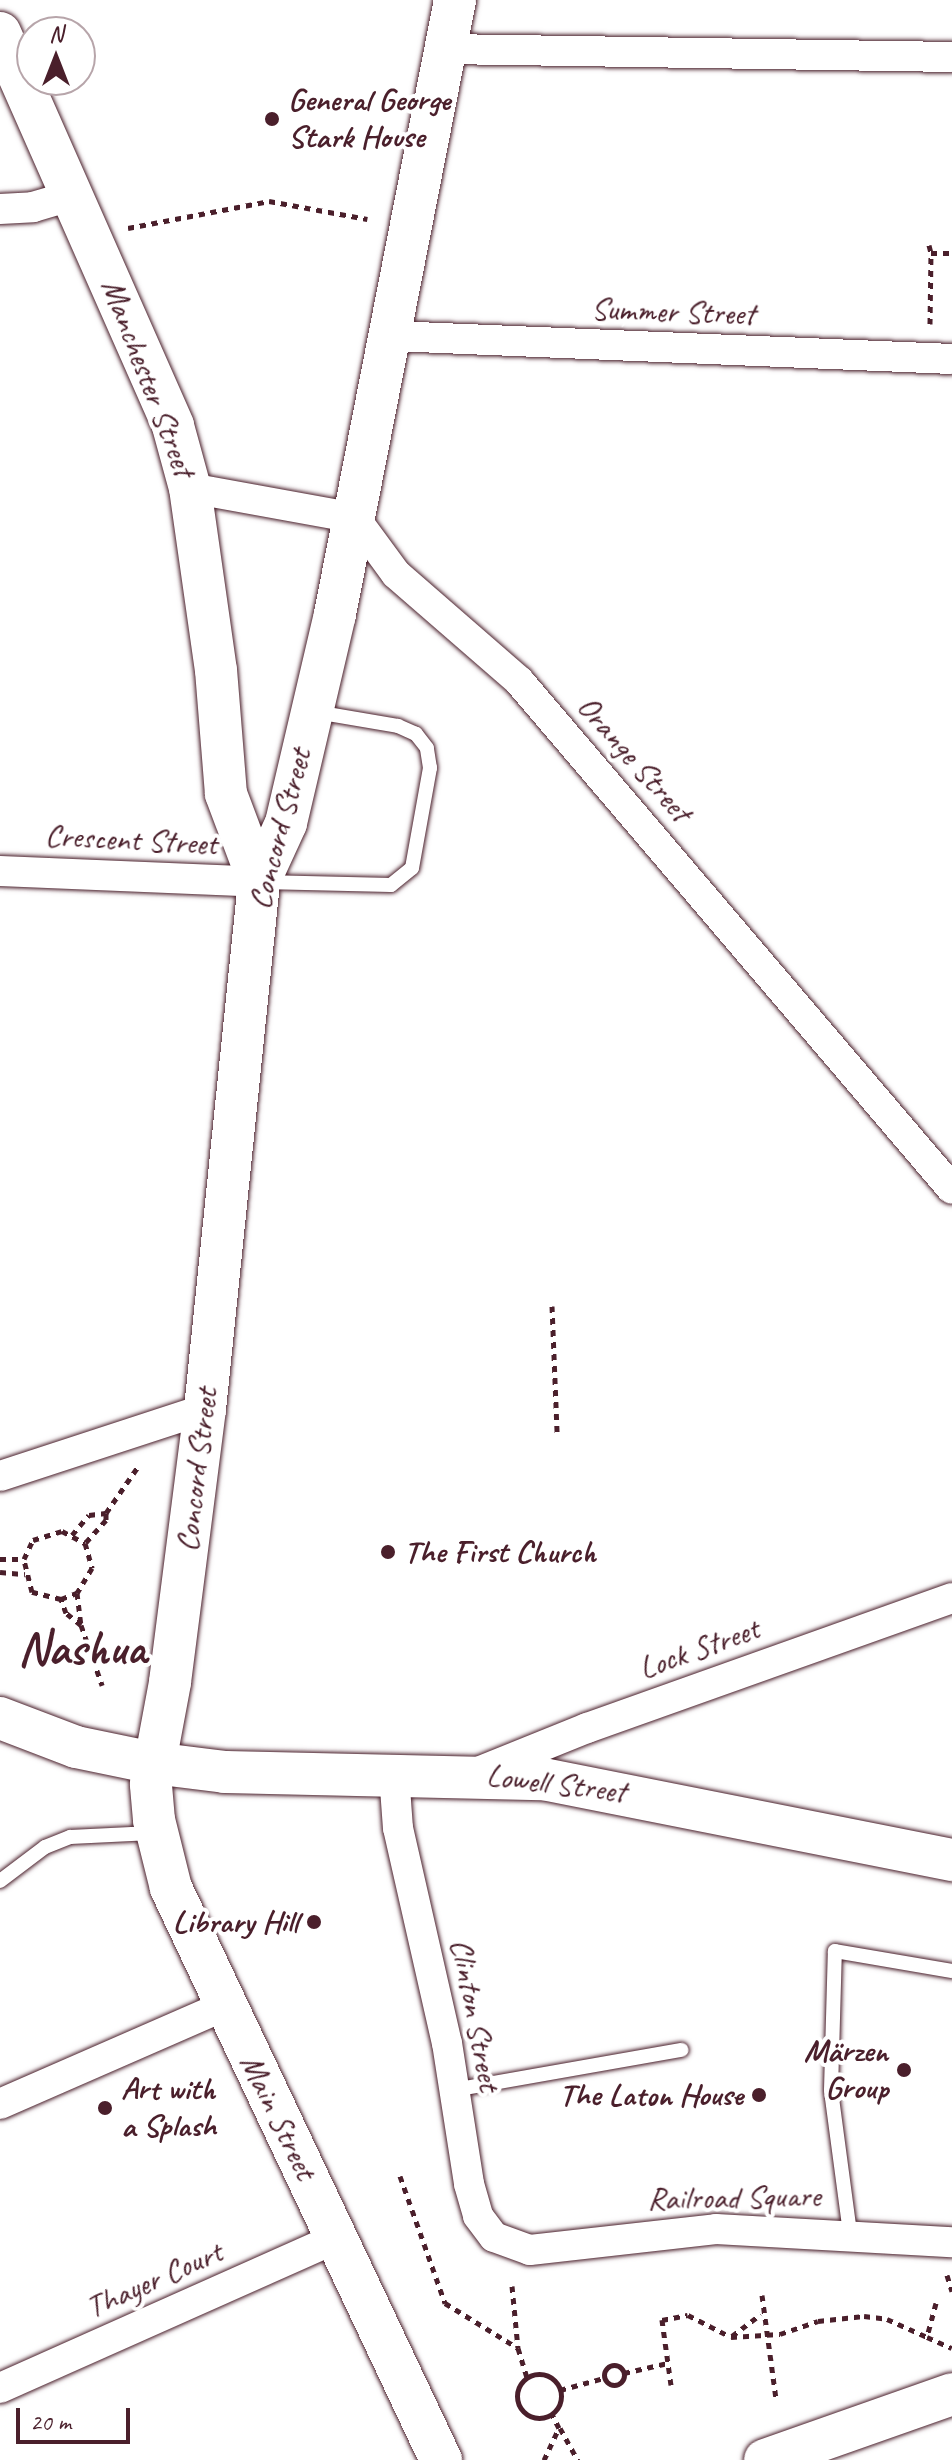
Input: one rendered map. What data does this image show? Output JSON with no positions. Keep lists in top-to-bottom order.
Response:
{
  "streets": {
    "main road": [
      "Manchester Street",
      "Concord Street",
      "Lowell Street",
      "Main Street"
    ],
    "street": [
      "Summer Street",
      "Orange Street",
      "Crescent Street",
      "Lock Street",
      "Clinton Street",
      "Railroad Square",
      "Thayer Court"
    ]
  },
  "crossings": [
    ["Summer Street", "Concord Street"],
    ["Manchester Street", "Concord Street"],
    ["Manchester Street", "Crescent Street"],
    ["Orange Street", "Concord Street"],
    ["Concord Street", "Crescent Street"],
    ["Concord Street", "Lowell Street"],
    ["Concord Street", "Main Street"],
    ["Lock Street", "Lowell Street"],
    ["Lowell Street", "Clinton Street"],
    ["Lowell Street", "Main Street"],
    ["Clinton Street", "Railroad Square"],
    ["Main Street", "Thayer Court"]
  ],
  "districts": ["Nashua"],
  "places": [
    "General George Stark House",
    "The First Church",
    "Library Hill",
    "Märzen Group",
    "The Laton House",
    "Art with a Splash"
  ],
  "scale_bar": "20 m",
  "north": "top"
}
